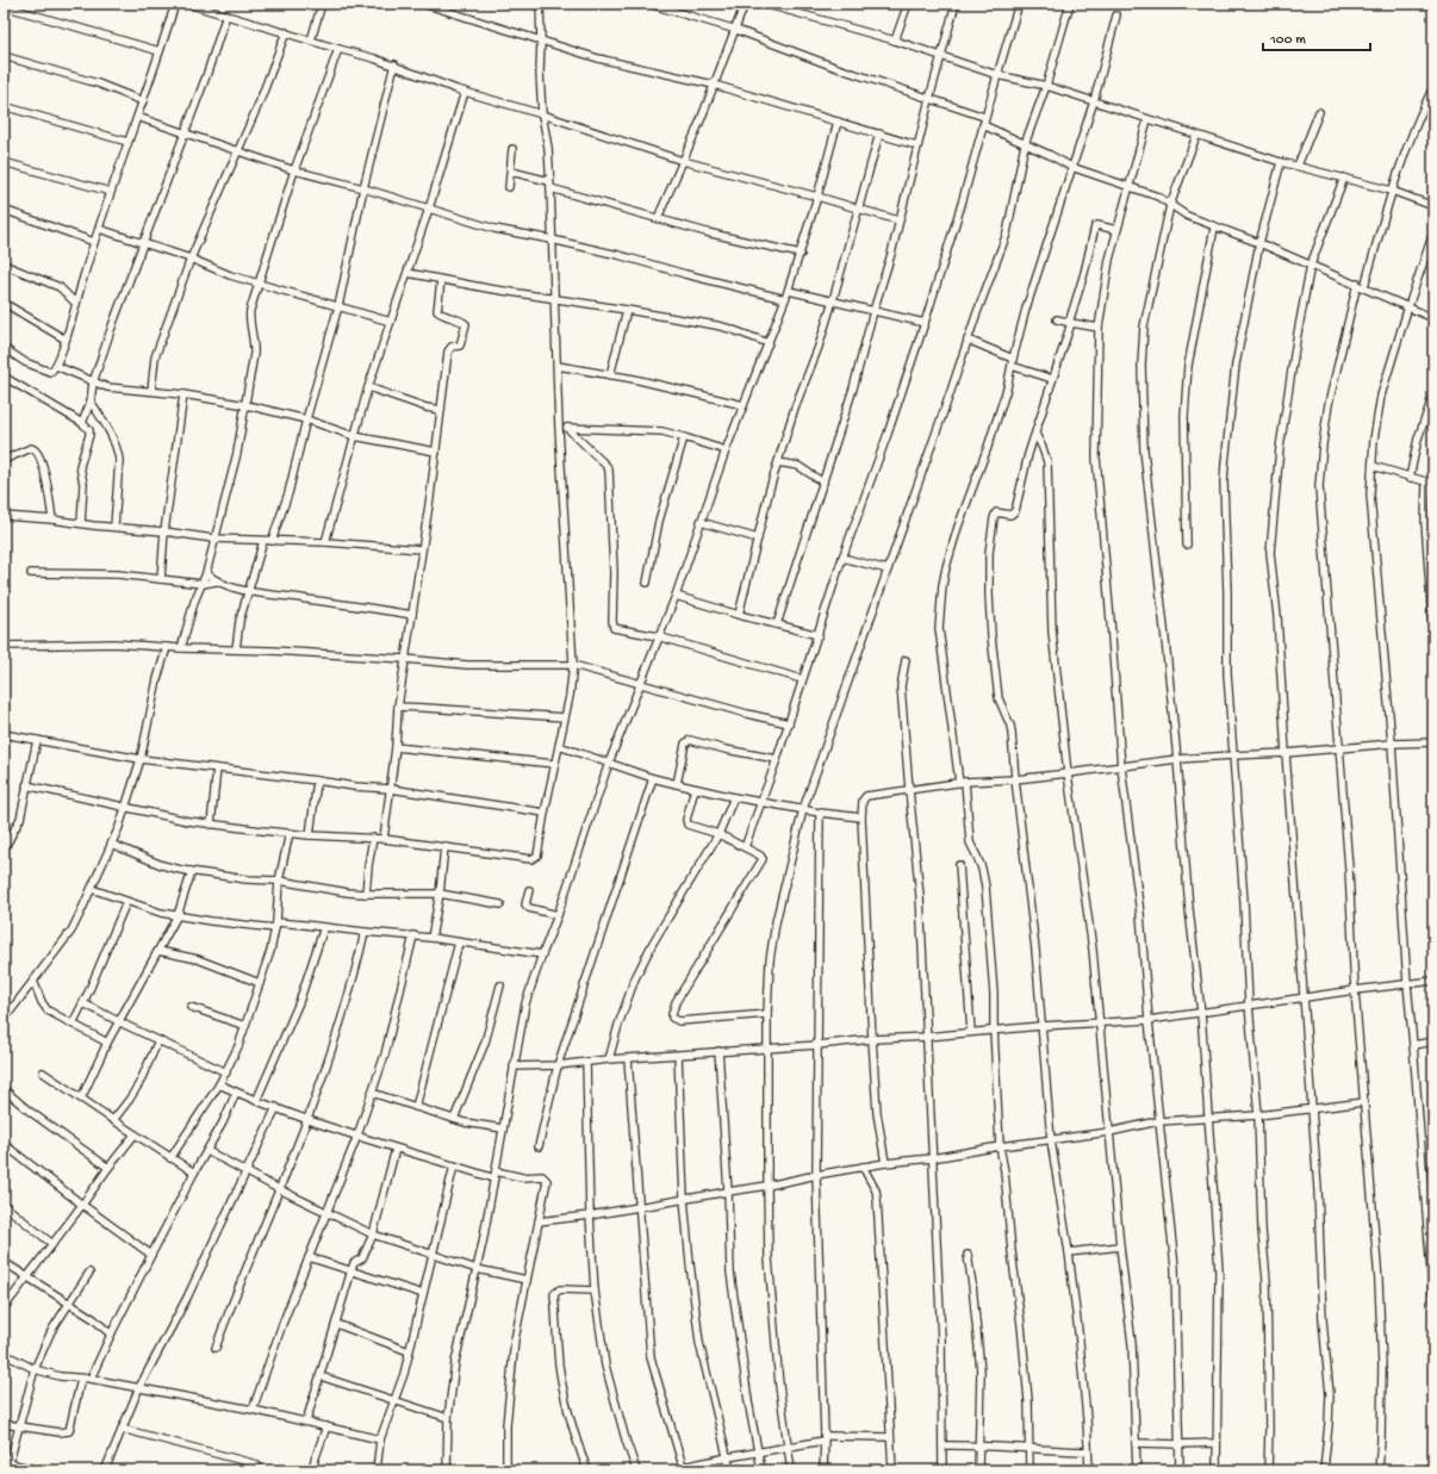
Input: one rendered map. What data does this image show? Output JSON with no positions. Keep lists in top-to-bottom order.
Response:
{
  "scale_bar": "100 m"
}
